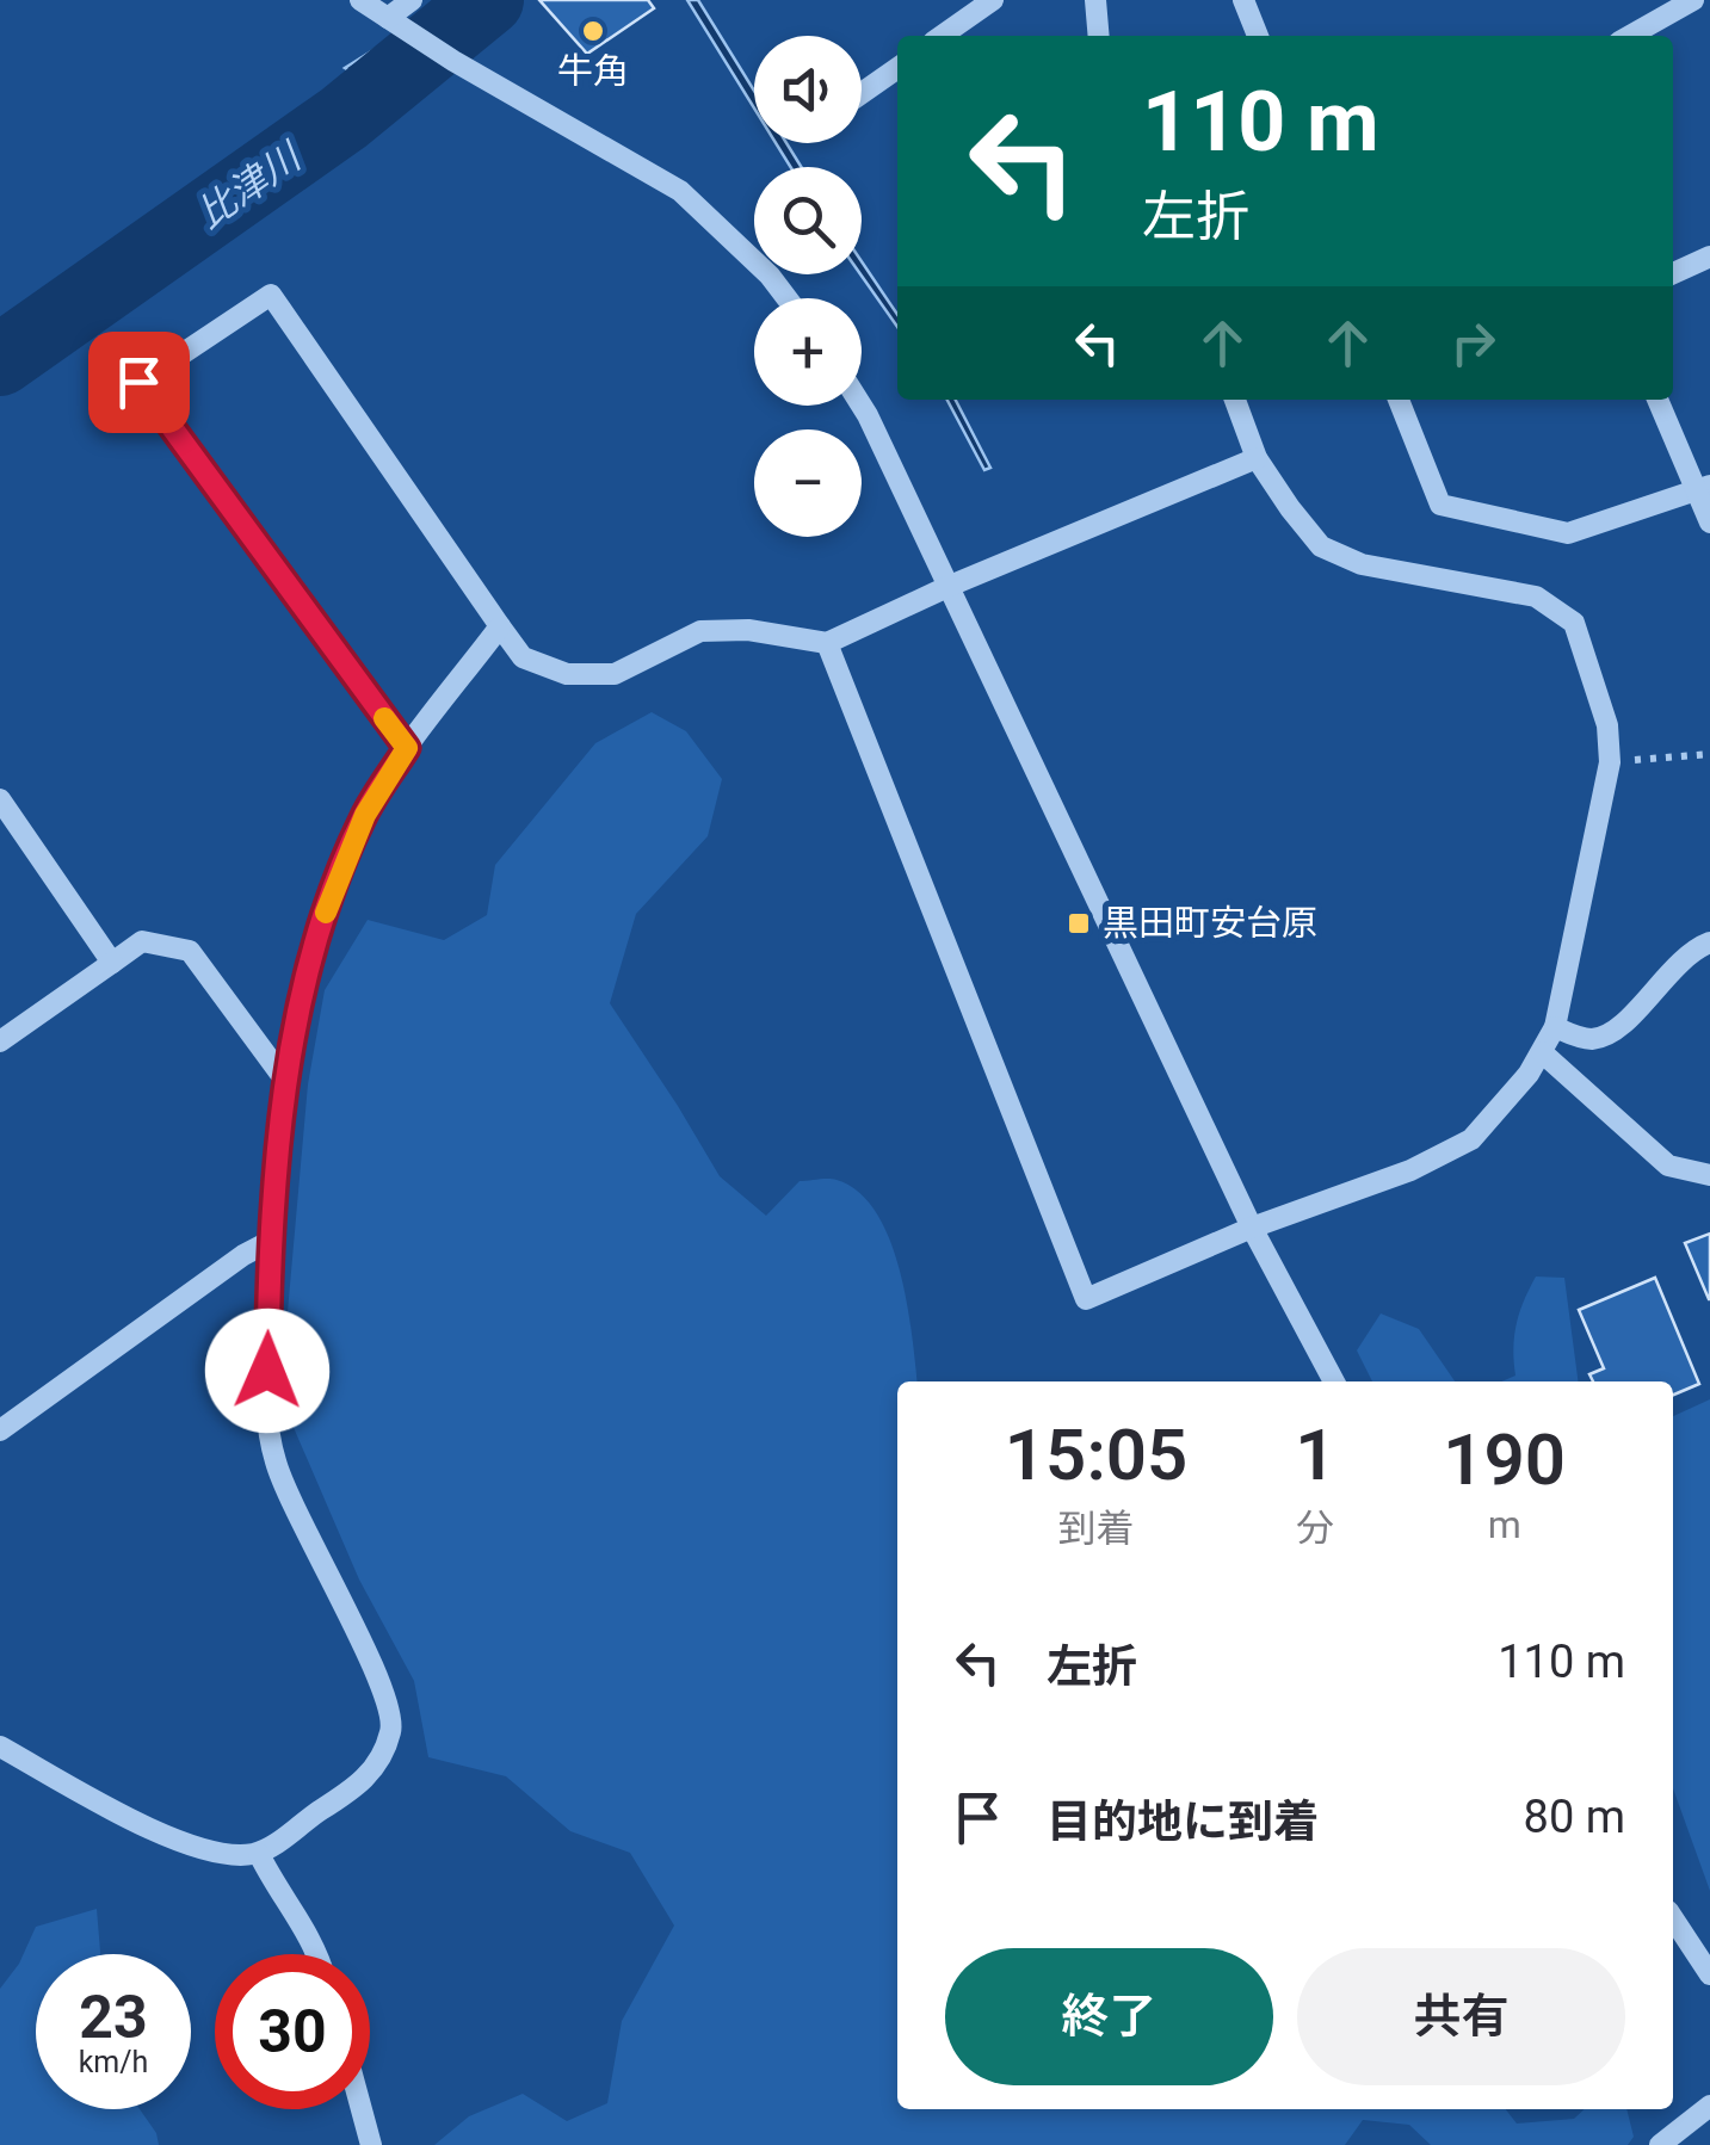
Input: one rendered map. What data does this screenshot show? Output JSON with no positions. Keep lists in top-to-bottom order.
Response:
{
  "water": ["比津川"],
  "places": {
    "other": ["牛角"],
    "transit": ["黒田町安台原"]
  },
  "page": {
    "map_buttons": ["+", "−"],
    "turn": ["110 m", "左折"],
    "eta": [
      "15:05",
      "到着",
      "1",
      "分",
      "190",
      "m"
    ],
    "list": [
      {
        "name": "左折",
        "value": "110 m"
      },
      {
        "name": "目的地に到着",
        "value": "80 m"
      }
    ],
    "buttons": ["終了", "共有"],
    "speed": "23 km/h",
    "limit": "30"
  }
}
